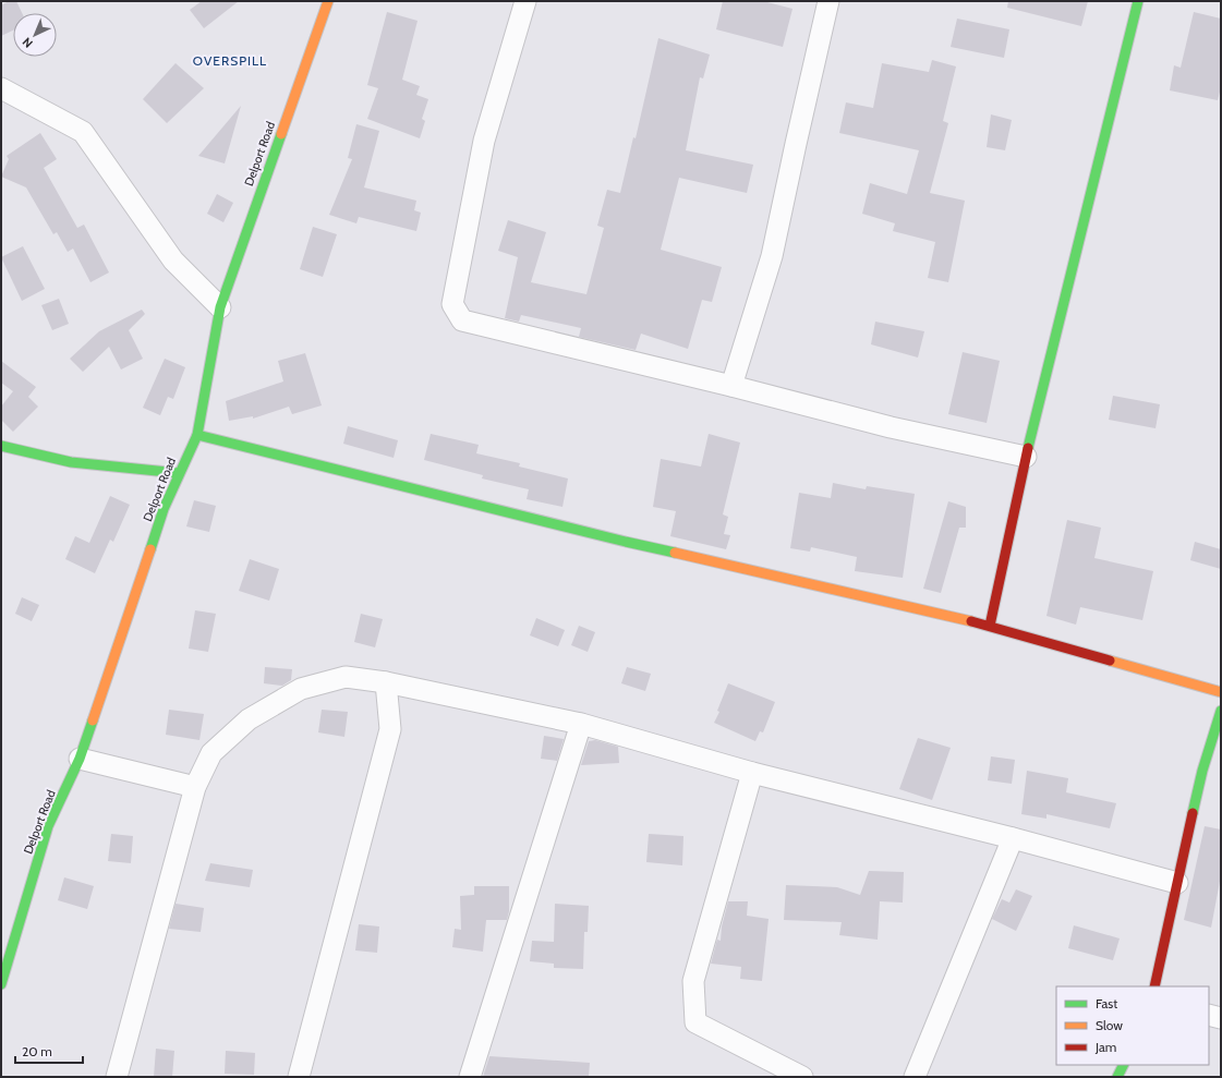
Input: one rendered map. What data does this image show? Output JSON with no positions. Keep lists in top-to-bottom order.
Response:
{
  "streets": {
    "street": ["Delport Road"]
  },
  "districts": ["OVERSPILL"],
  "legend": ["Fast", "Slow", "Jam"],
  "scale_bar": "20 m",
  "north": "bottom left"
}
